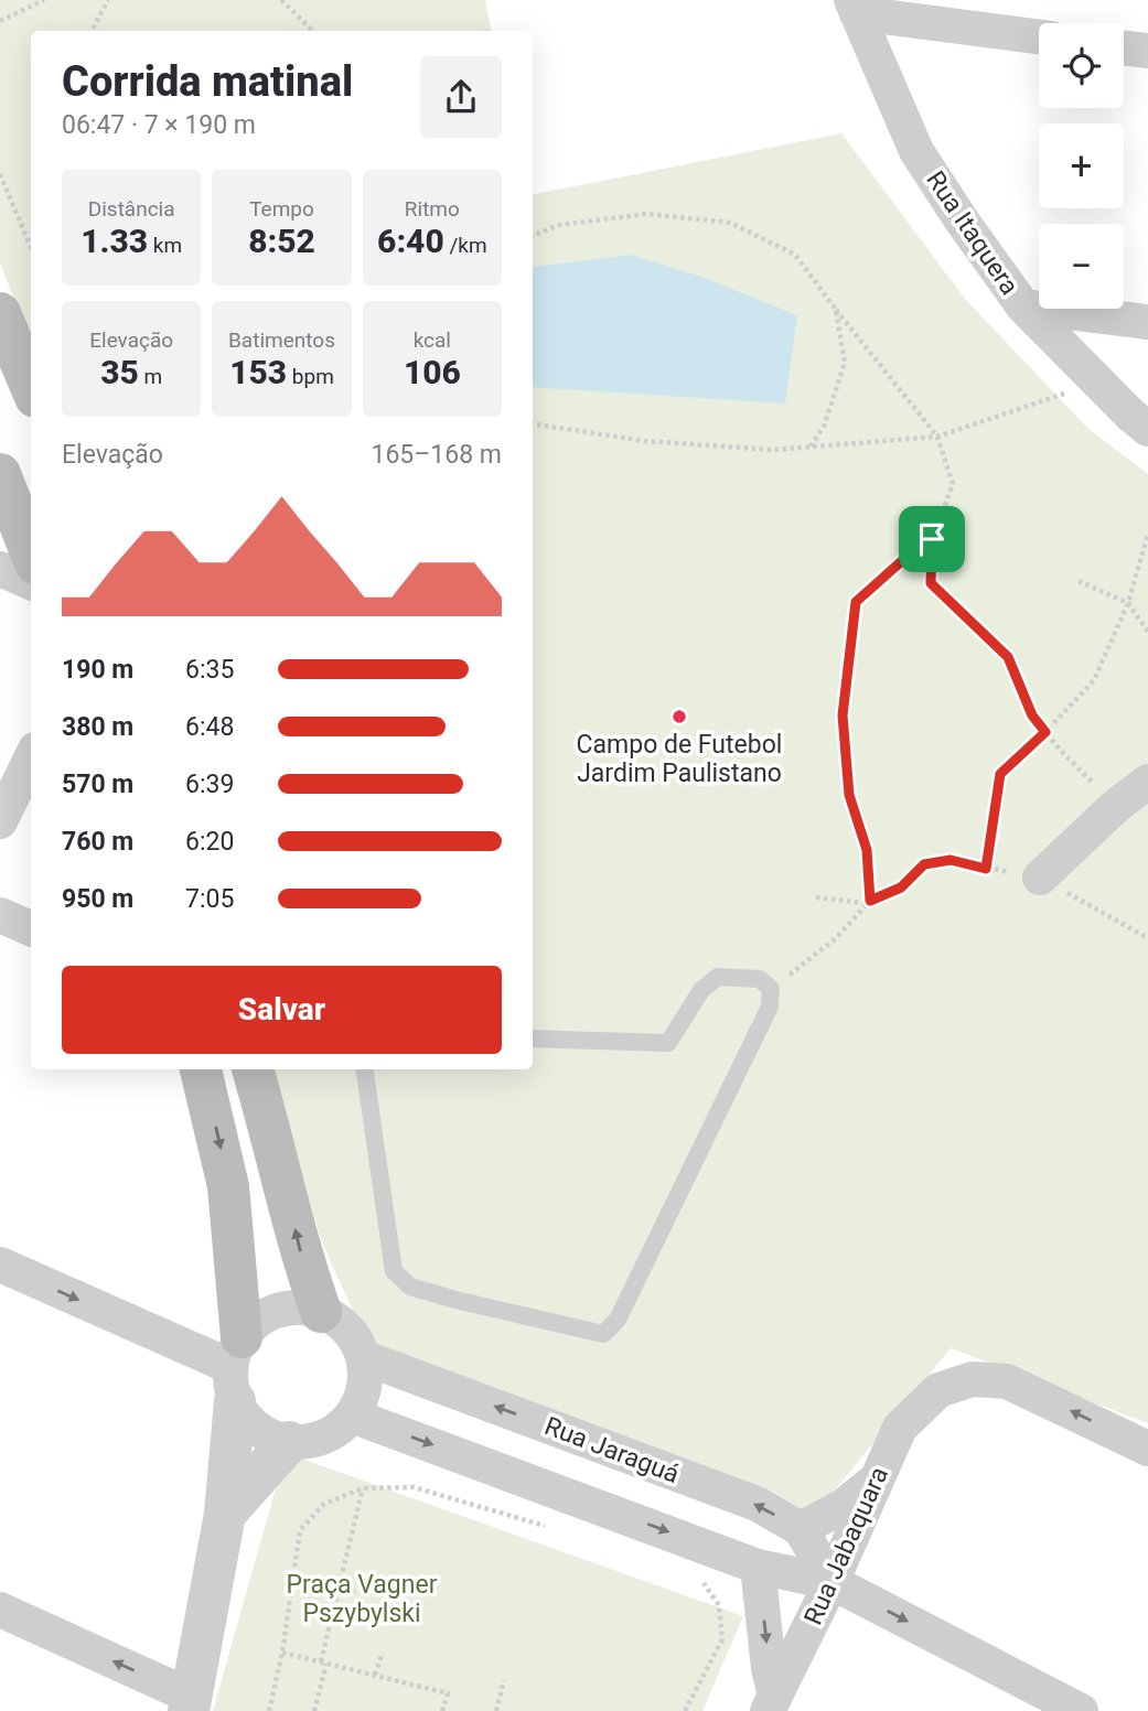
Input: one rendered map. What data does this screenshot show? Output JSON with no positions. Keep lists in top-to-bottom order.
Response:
{
  "streets": {
    "street": ["Rua Itaquera", "Rua Jaraguá", "Rua Jabaquara"]
  },
  "crossings": [
    ["Rua Jaraguá", "Rua Jabaquara"]
  ],
  "one_way": ["Rua Jabaquara"],
  "parks": ["Praça Vagner Pszybylski"],
  "places": ["Campo de Futebol Jardim Paulistano"],
  "page": {
    "map_buttons": ["+", "−"],
    "heading": ["Corrida matinal", "06:47 · 7 × 190 m"],
    "stats": [
      ["Distância", "1.33 km"],
      ["Tempo", "8:52"],
      ["Ritmo", "6:40 /km"],
      ["Elevação", "35 m"],
      ["Batimentos", "153 bpm"],
      ["kcal", "106"]
    ],
    "chart": ["Elevação", "165–168 m"],
    "list": [
      {
        "name": "190 m",
        "note": "6:35"
      },
      {
        "name": "380 m",
        "note": "6:48"
      },
      {
        "name": "570 m",
        "note": "6:39"
      },
      {
        "name": "760 m",
        "note": "6:20"
      },
      {
        "name": "950 m",
        "note": "7:05"
      }
    ],
    "buttons": "Salvar"
  }
}
